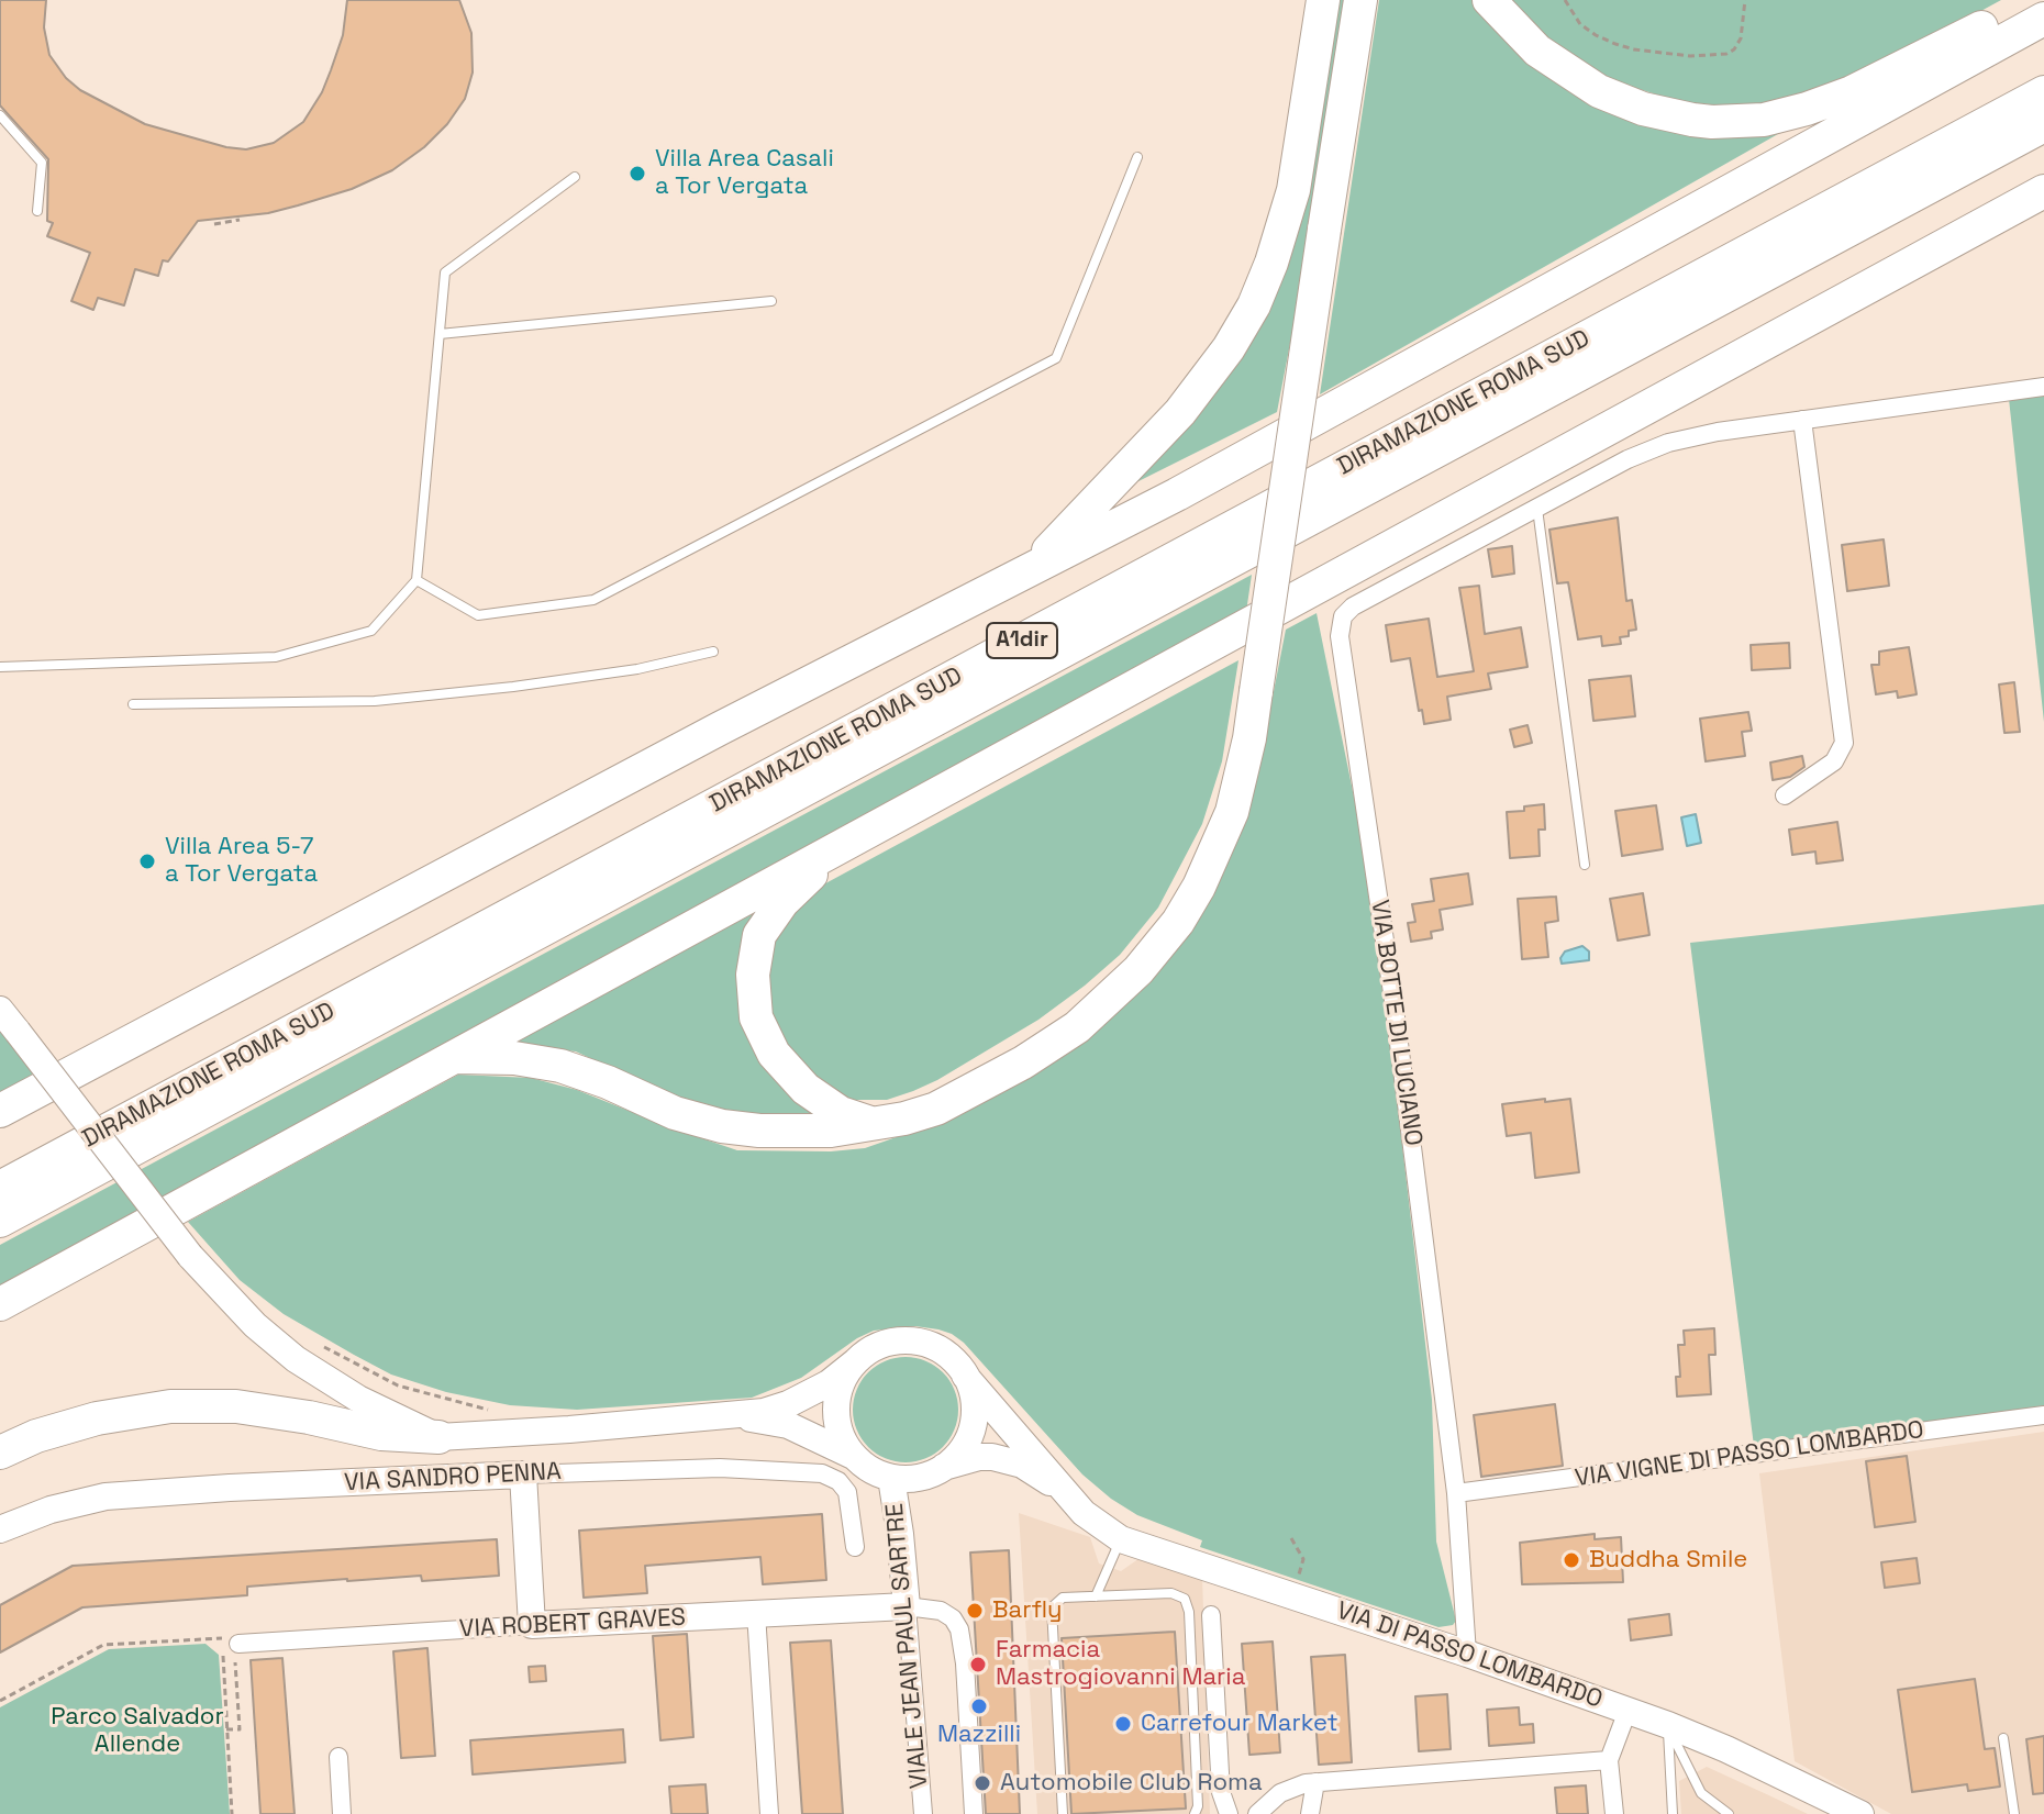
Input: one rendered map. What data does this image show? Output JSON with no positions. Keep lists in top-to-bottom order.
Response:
{
  "streets": {
    "highway": ["DIRAMAZIONE ROMA SUD", "A1dir"],
    "street": [
      "VIA BOTTE DI LUCIANO",
      "VIA VIGNE DI PASSO LOMBARDO",
      "VIA SANDRO PENNA",
      "VIA ROBERT GRAVES",
      "VIALE JEAN PAUL SARTRE",
      "VIA DI PASSO LOMBARDO"
    ]
  },
  "crossings": [
    ["VIA BOTTE DI LUCIANO", "VIA VIGNE DI PASSO LOMBARDO"],
    ["VIA BOTTE DI LUCIANO", "VIA DI PASSO LOMBARDO"],
    ["VIA ROBERT GRAVES", "VIALE JEAN PAUL SARTRE"],
    ["VIALE JEAN PAUL SARTRE", "VIA DI PASSO LOMBARDO"]
  ],
  "parks": ["Parco Salvador Allende"],
  "places": [
    "Villa Area Casali a Tor Vergata",
    "Villa Area 5-7 a Tor Vergata",
    "Buddha Smile",
    "Barfly",
    "Farmacia Mastrogiovanni Maria",
    "Mazzilli",
    "Carrefour Market",
    "Automobile Club Roma"
  ]
}
